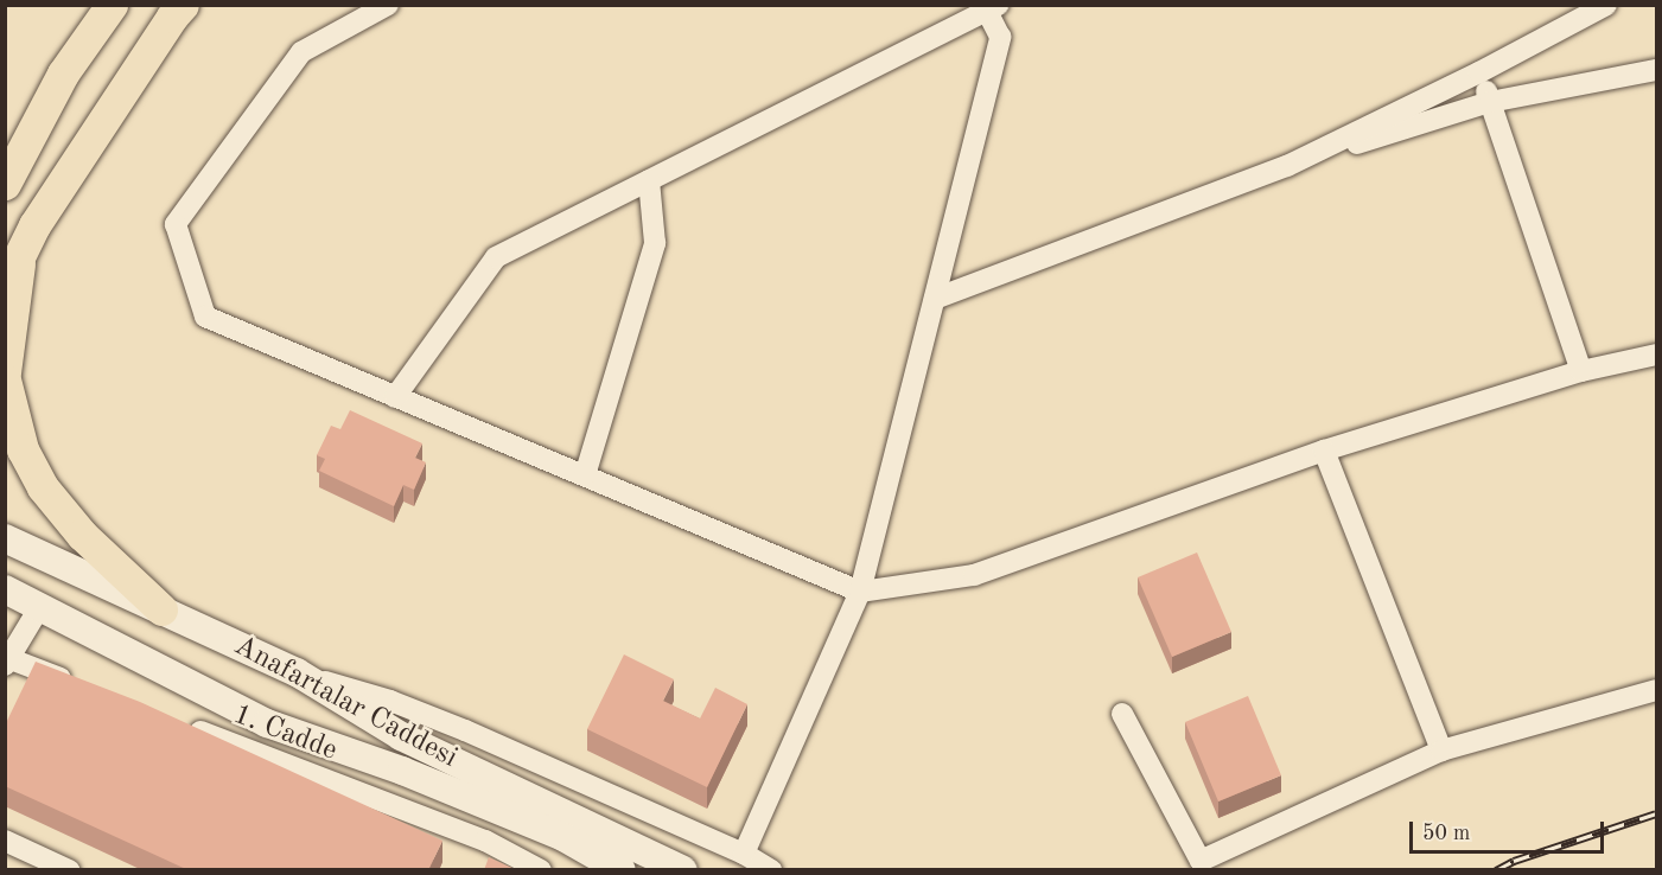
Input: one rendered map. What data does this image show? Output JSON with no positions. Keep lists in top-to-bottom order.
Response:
{
  "streets": {
    "main road": ["Anafartalar Caddesi"],
    "street": ["1. Cadde"]
  },
  "scale_bar": "50 m"
}
